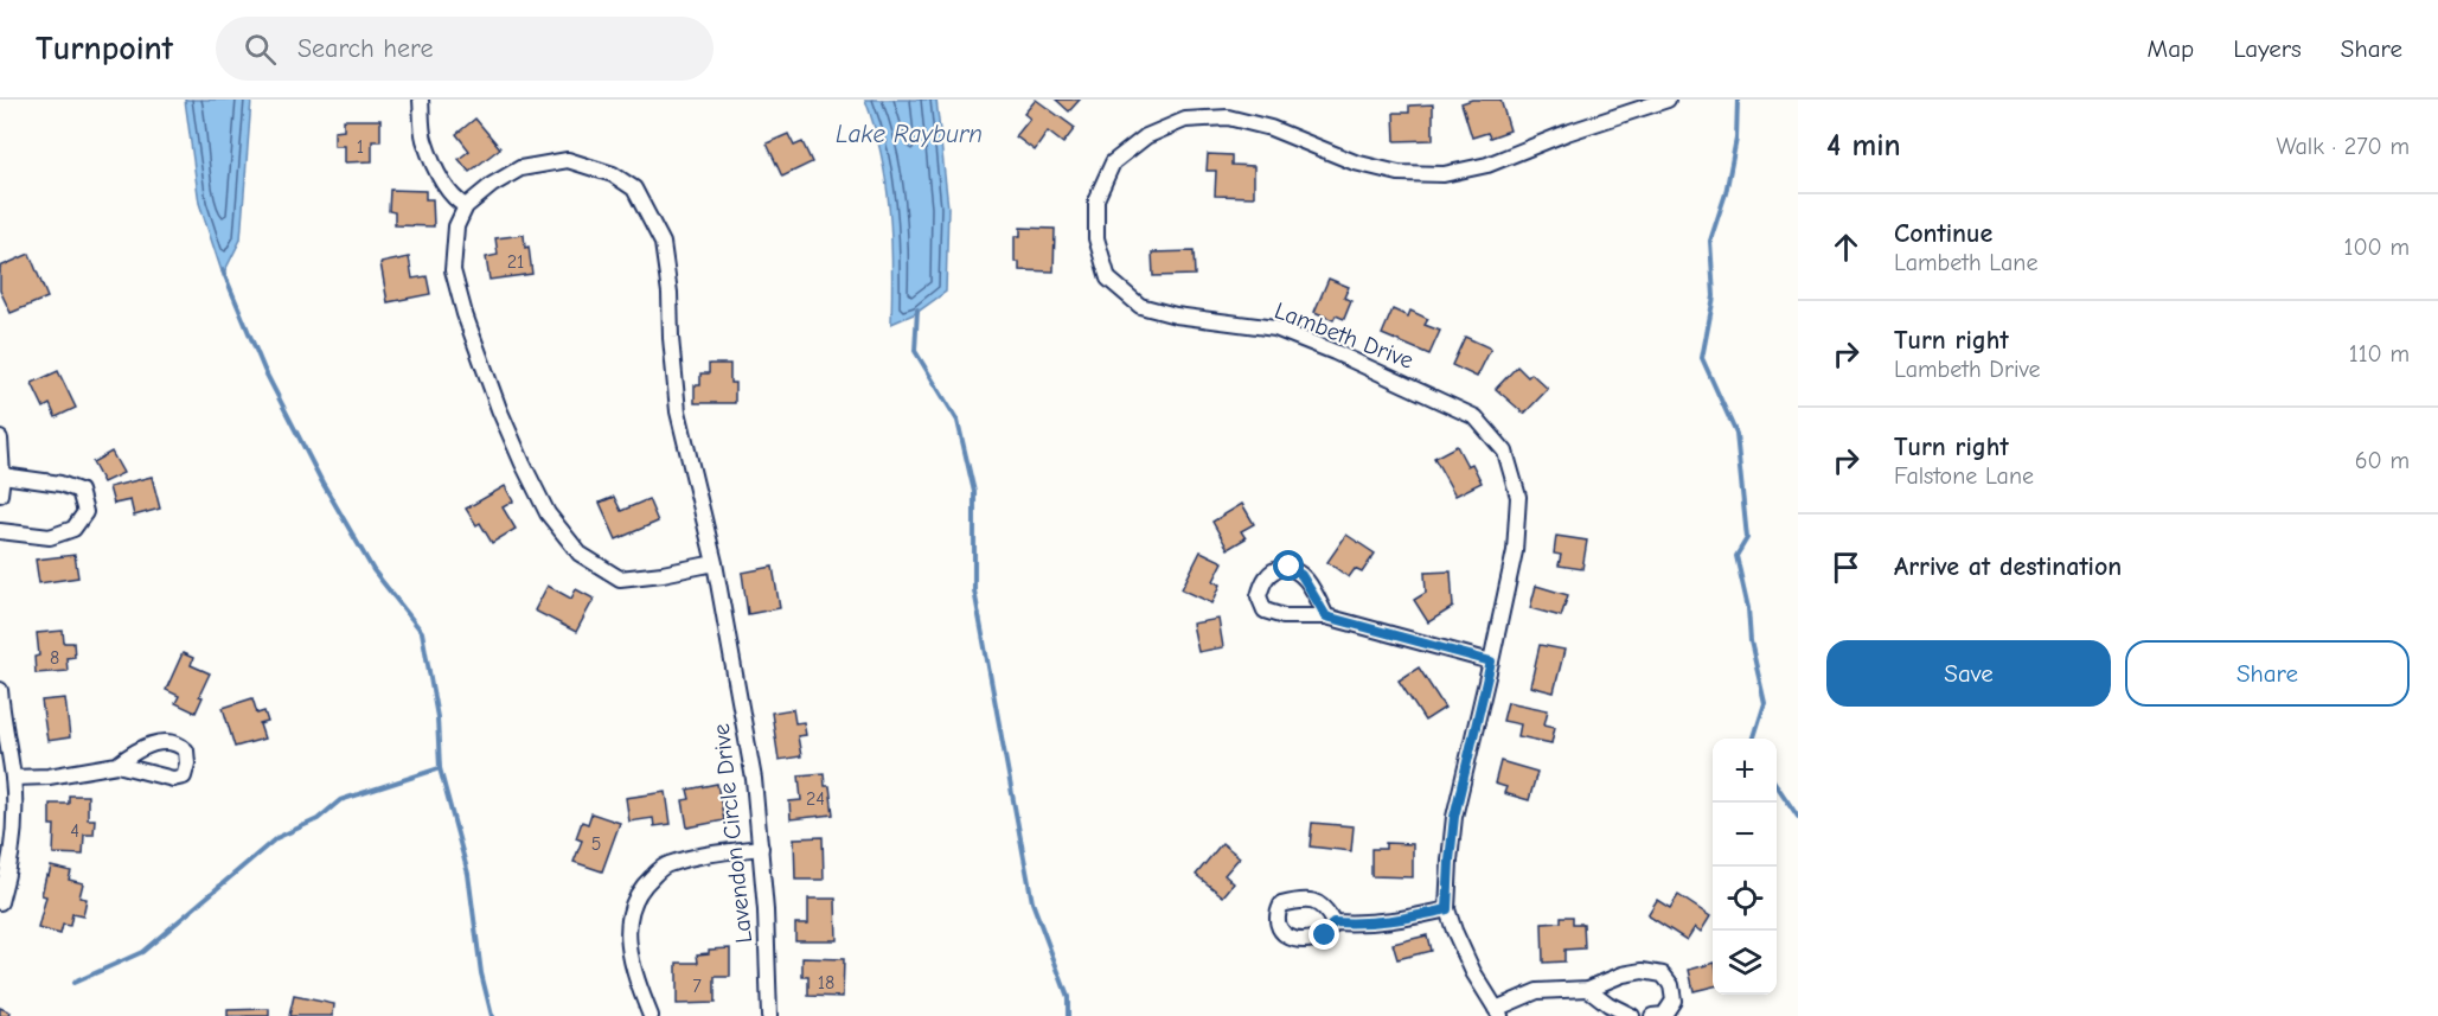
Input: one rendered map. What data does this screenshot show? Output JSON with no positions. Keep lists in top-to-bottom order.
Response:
{
  "streets": {
    "street": ["Lambeth Drive", "Lavendon Circle Drive"]
  },
  "water": ["Lake Rayburn"],
  "house_numbers": [
    "1",
    "21",
    "8",
    "24",
    "4",
    "5",
    "18",
    "7"
  ],
  "page": {
    "header": "Turnpoint",
    "search": "Search here",
    "nav": ["Map", "Layers", "Share"],
    "heading": ["4 min", "Walk · 270 m"],
    "list": [
      ["Continue", "Lambeth Lane", "100 m"],
      ["Turn right", "Lambeth Drive", "110 m"],
      ["Turn right", "Falstone Lane", "60 m"],
      "Arrive at destination"
    ],
    "buttons": ["Save", "Share"],
    "map_buttons": ["+", "−"]
  }
}
